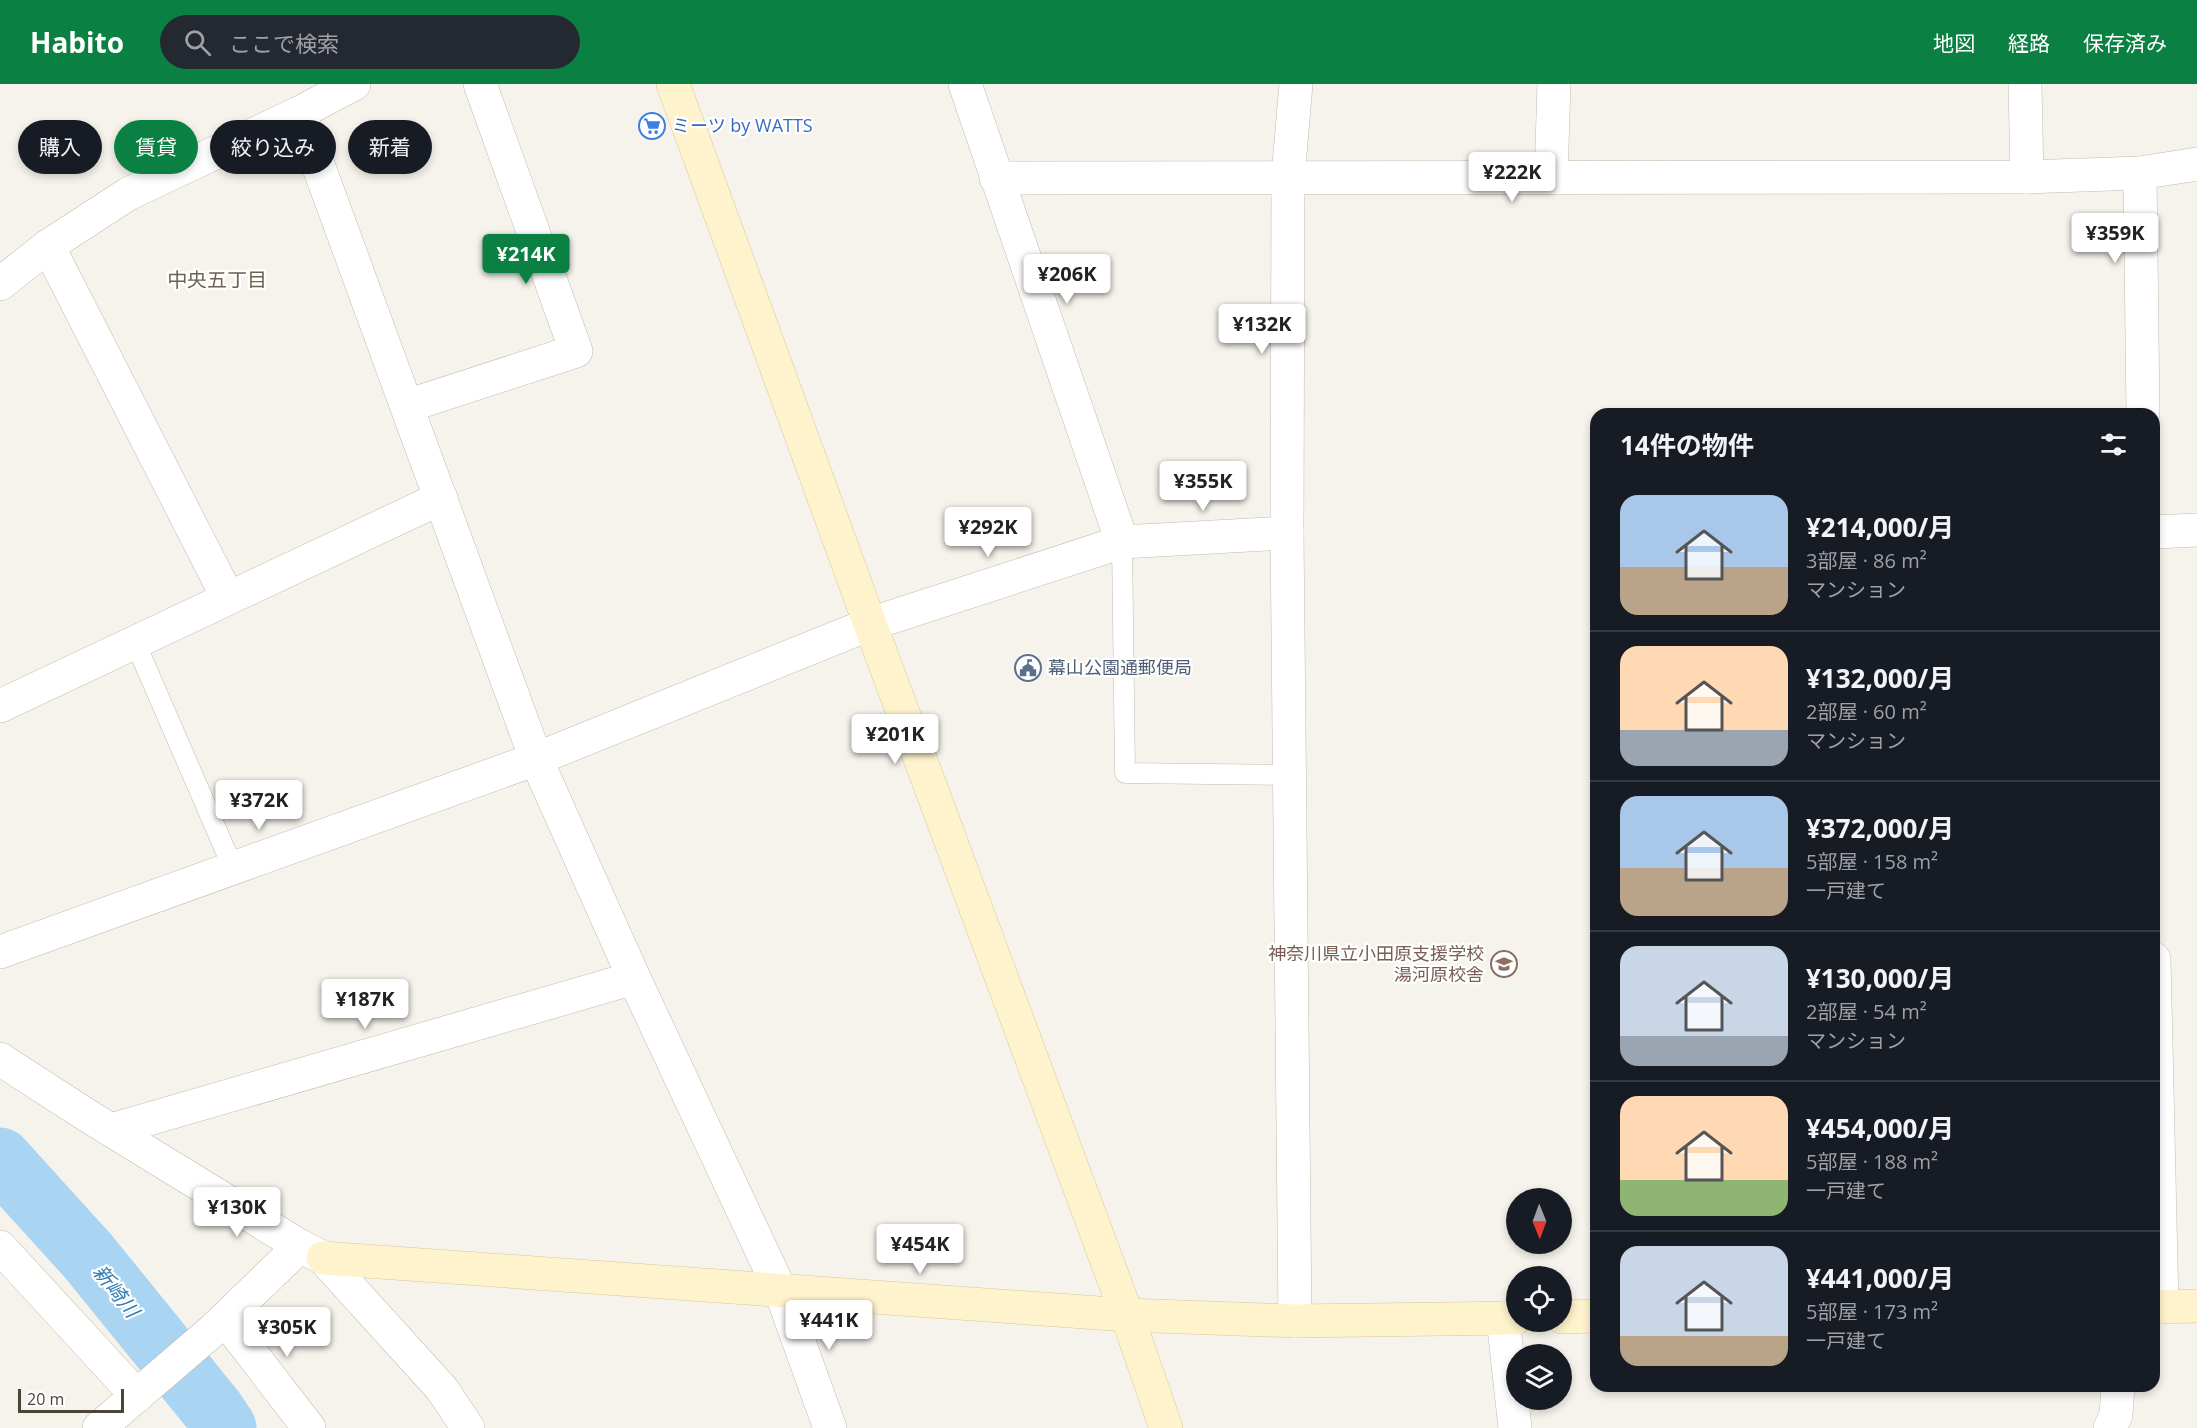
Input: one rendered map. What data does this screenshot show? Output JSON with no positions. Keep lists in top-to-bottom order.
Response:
{
  "districts": ["中央五丁目"],
  "water": ["新崎川"],
  "places": {
    "supermarket": ["ミーツ by WATTS"],
    "public building": ["幕山公園通郵便局"],
    "school or university": ["神奈川県立小田原支援学校 湯河原校舎"]
  },
  "scale_bar": "20 m",
  "north": "bottom",
  "page": {
    "header": "Habito",
    "search": "ここで検索",
    "nav": ["地図", "経路", "保存済み"],
    "chip": [
      "購入",
      "賃貸",
      "絞り込み",
      "新着"
    ],
    "price": [
      "¥222K",
      "¥359K",
      "¥214K",
      "¥206K",
      "¥132K",
      "¥355K",
      "¥292K",
      "¥201K",
      "¥372K",
      "¥187K",
      "¥130K",
      "¥454K",
      "¥441K",
      "¥305K"
    ],
    "heading": "14件の物件",
    "list": [
      {
        "name": "¥214,000/月",
        "note": "3部屋 · 86 m² · マンション"
      },
      {
        "name": "¥132,000/月",
        "note": "2部屋 · 60 m² · マンション"
      },
      {
        "name": "¥372,000/月",
        "note": "5部屋 · 158 m² · 一戸建て"
      },
      {
        "name": "¥130,000/月",
        "note": "2部屋 · 54 m² · マンション"
      },
      {
        "name": "¥454,000/月",
        "note": "5部屋 · 188 m² · 一戸建て"
      },
      {
        "name": "¥441,000/月",
        "note": "5部屋 · 173 m² · 一戸建て"
      }
    ],
    "scale": "20 m"
  }
}
